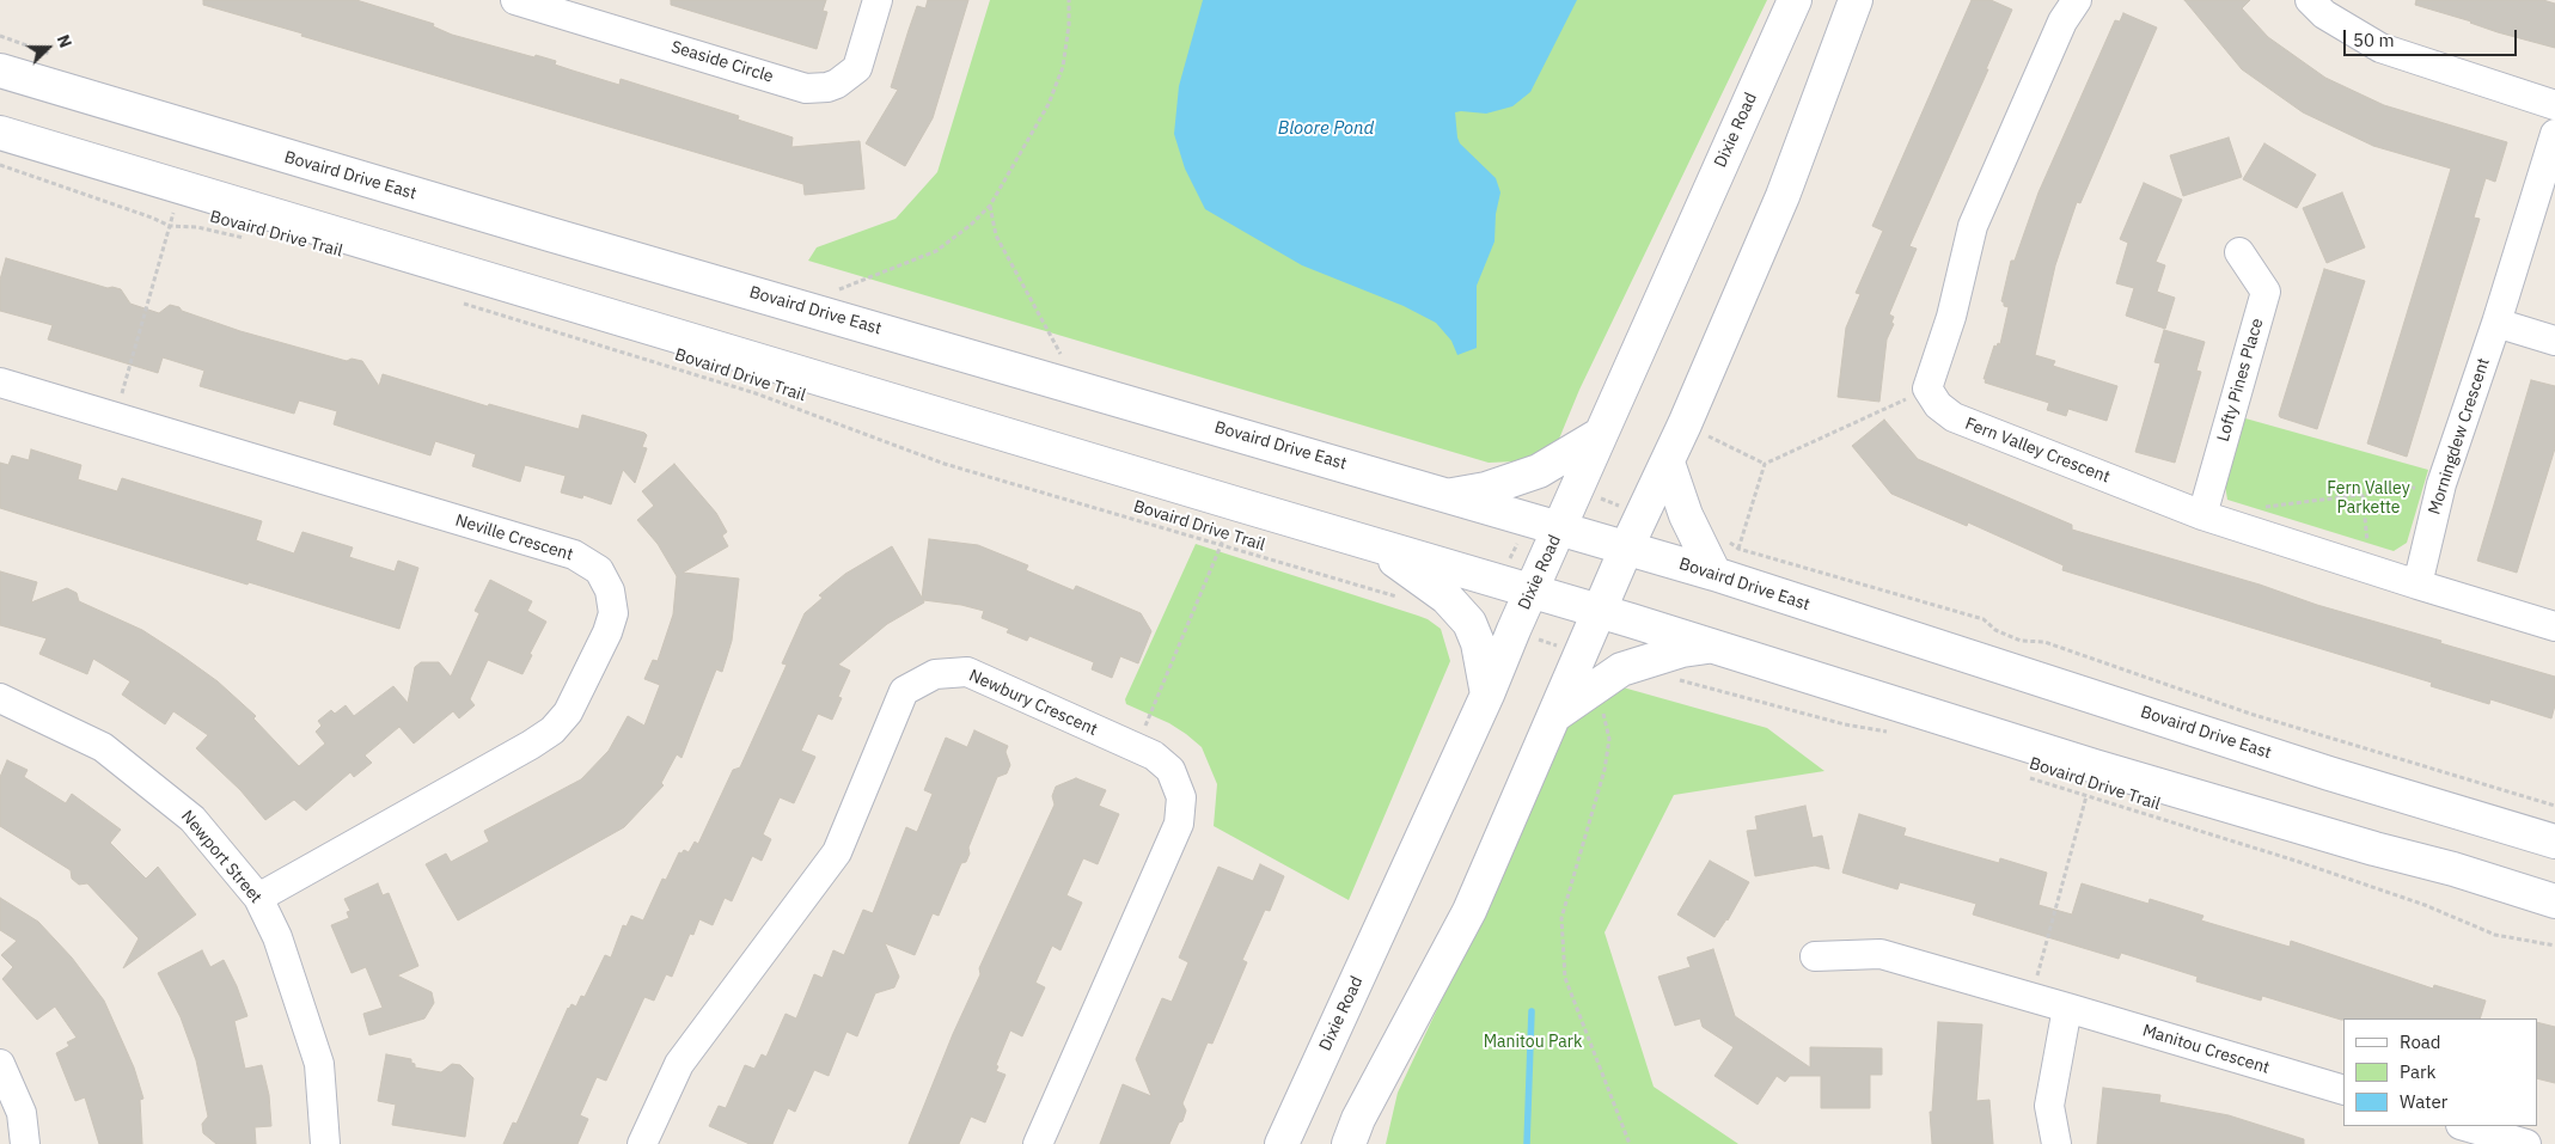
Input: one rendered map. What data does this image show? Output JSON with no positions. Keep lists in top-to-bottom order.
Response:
{
  "streets": {
    "main road": ["Dixie Road", "Bovaird Drive East"],
    "street": [
      "Seaside Circle",
      "Lofty Pines Place",
      "Morningdew Crescent",
      "Fern Valley Crescent",
      "Neville Crescent",
      "Newbury Crescent",
      "Newport Street",
      "Manitou Crescent"
    ],
    "path": ["Bovaird Drive Trail"]
  },
  "crossings": [
    ["Dixie Road", "Bovaird Drive East"],
    ["Lofty Pines Place", "Fern Valley Crescent"],
    ["Morningdew Crescent", "Fern Valley Crescent"],
    ["Neville Crescent", "Newport Street"]
  ],
  "water": ["Bloore Pond"],
  "parks": ["Fern Valley Parkette", "Manitou Park"],
  "legend": ["Road", "Park", "Water"],
  "scale_bar": "50 m",
  "north": "right"
}
